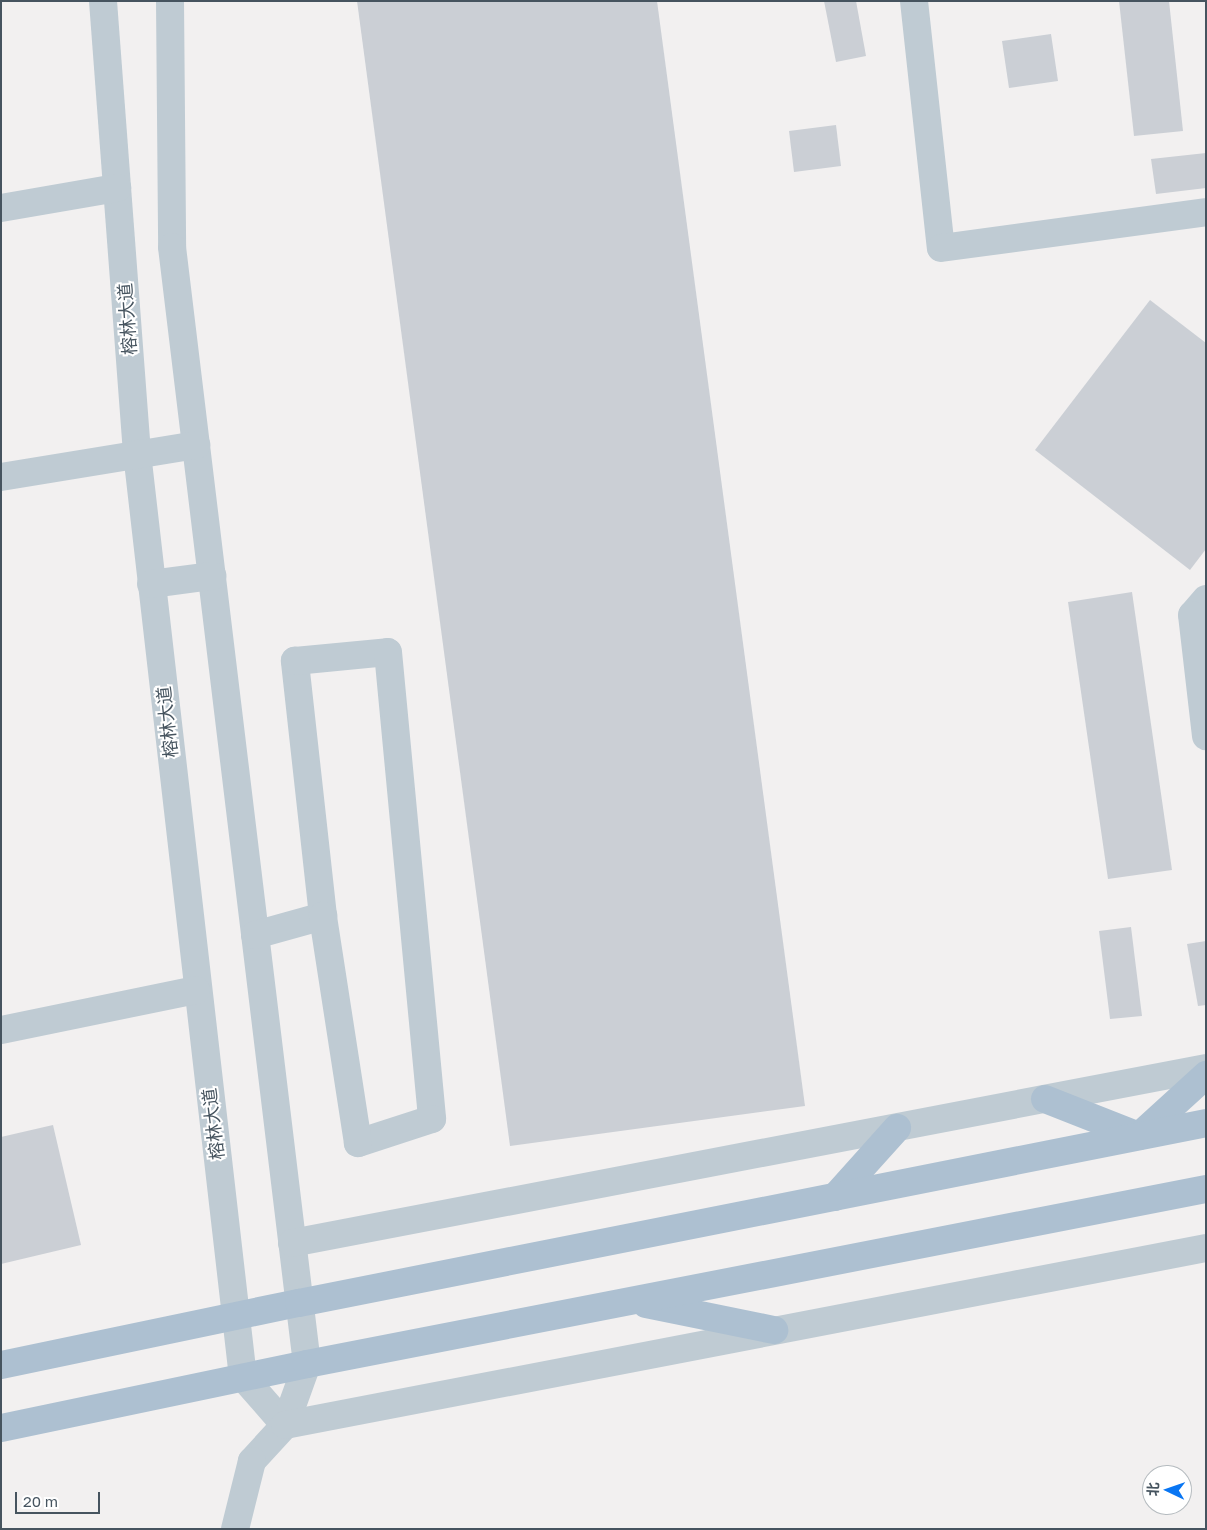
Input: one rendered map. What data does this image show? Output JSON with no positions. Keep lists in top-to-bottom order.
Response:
{
  "streets": {
    "street": ["榕林大道"]
  },
  "scale_bar": "20 m",
  "north": "left"
}
